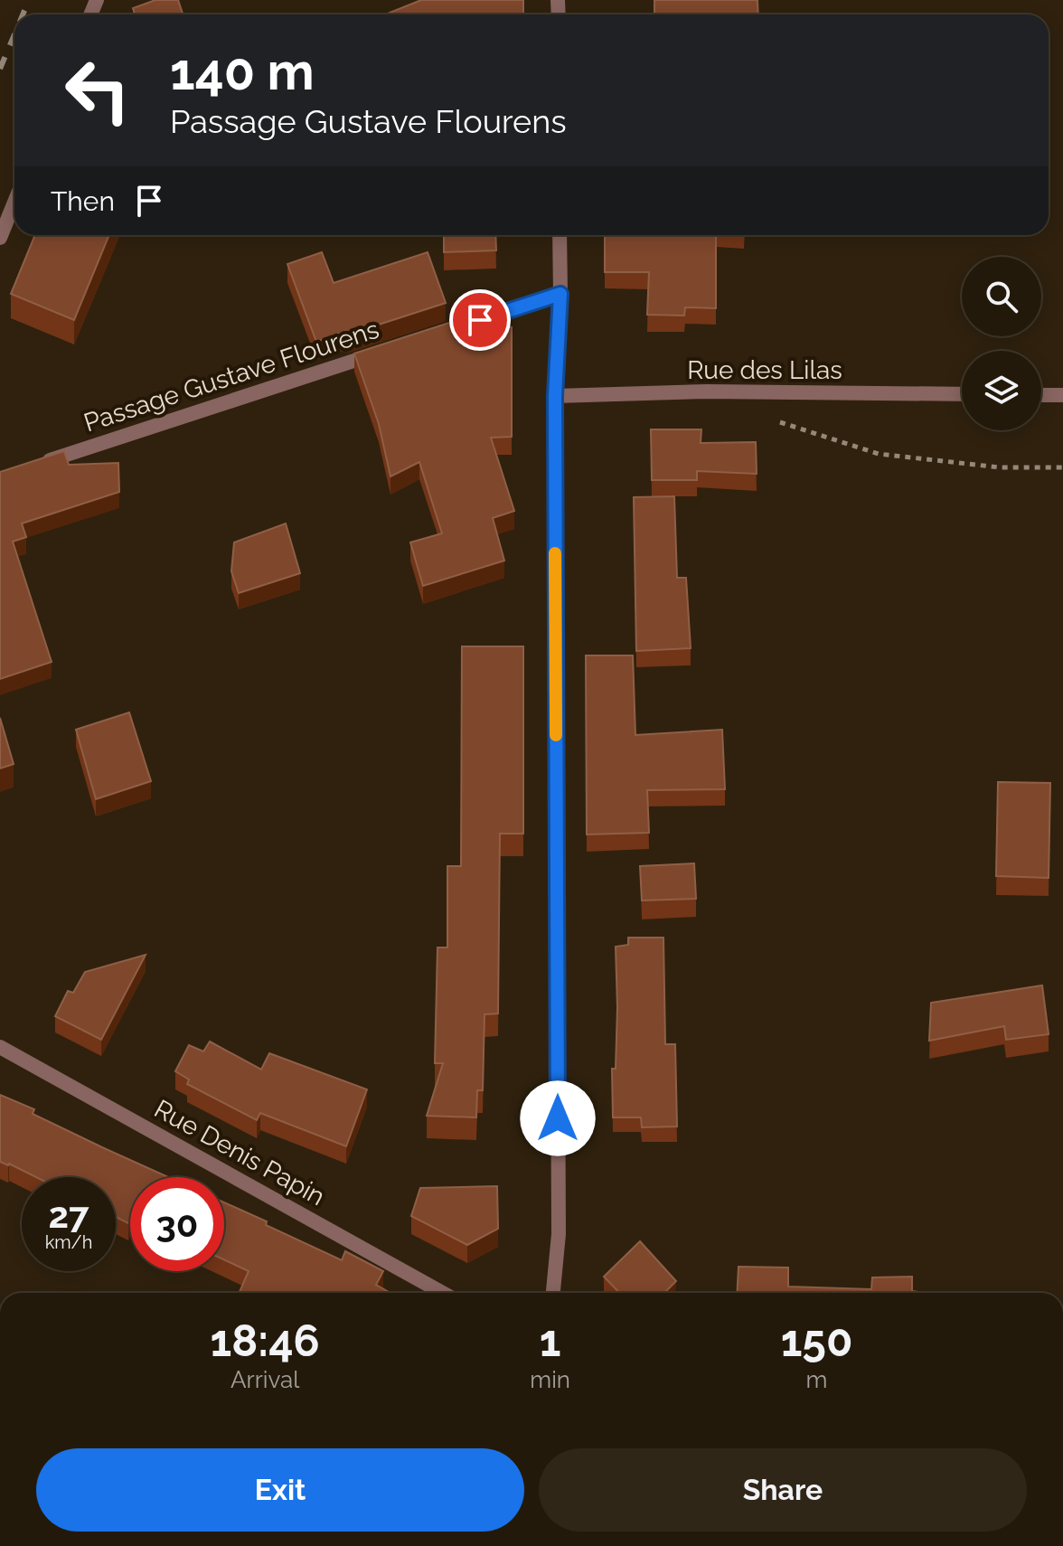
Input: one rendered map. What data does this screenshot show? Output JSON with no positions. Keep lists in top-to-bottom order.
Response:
{
  "streets": {
    "street": ["Rue des Lilas", "Passage Gustave Flourens", "Rue Denis Papin"]
  },
  "page": {
    "turn": ["140 m", "Passage Gustave Flourens"],
    "then": "Then",
    "speed": "27 km/h",
    "limit": "30",
    "eta": [
      "18:46",
      "Arrival",
      "1",
      "min",
      "150",
      "m"
    ],
    "buttons": ["Exit", "Share"]
  }
}
